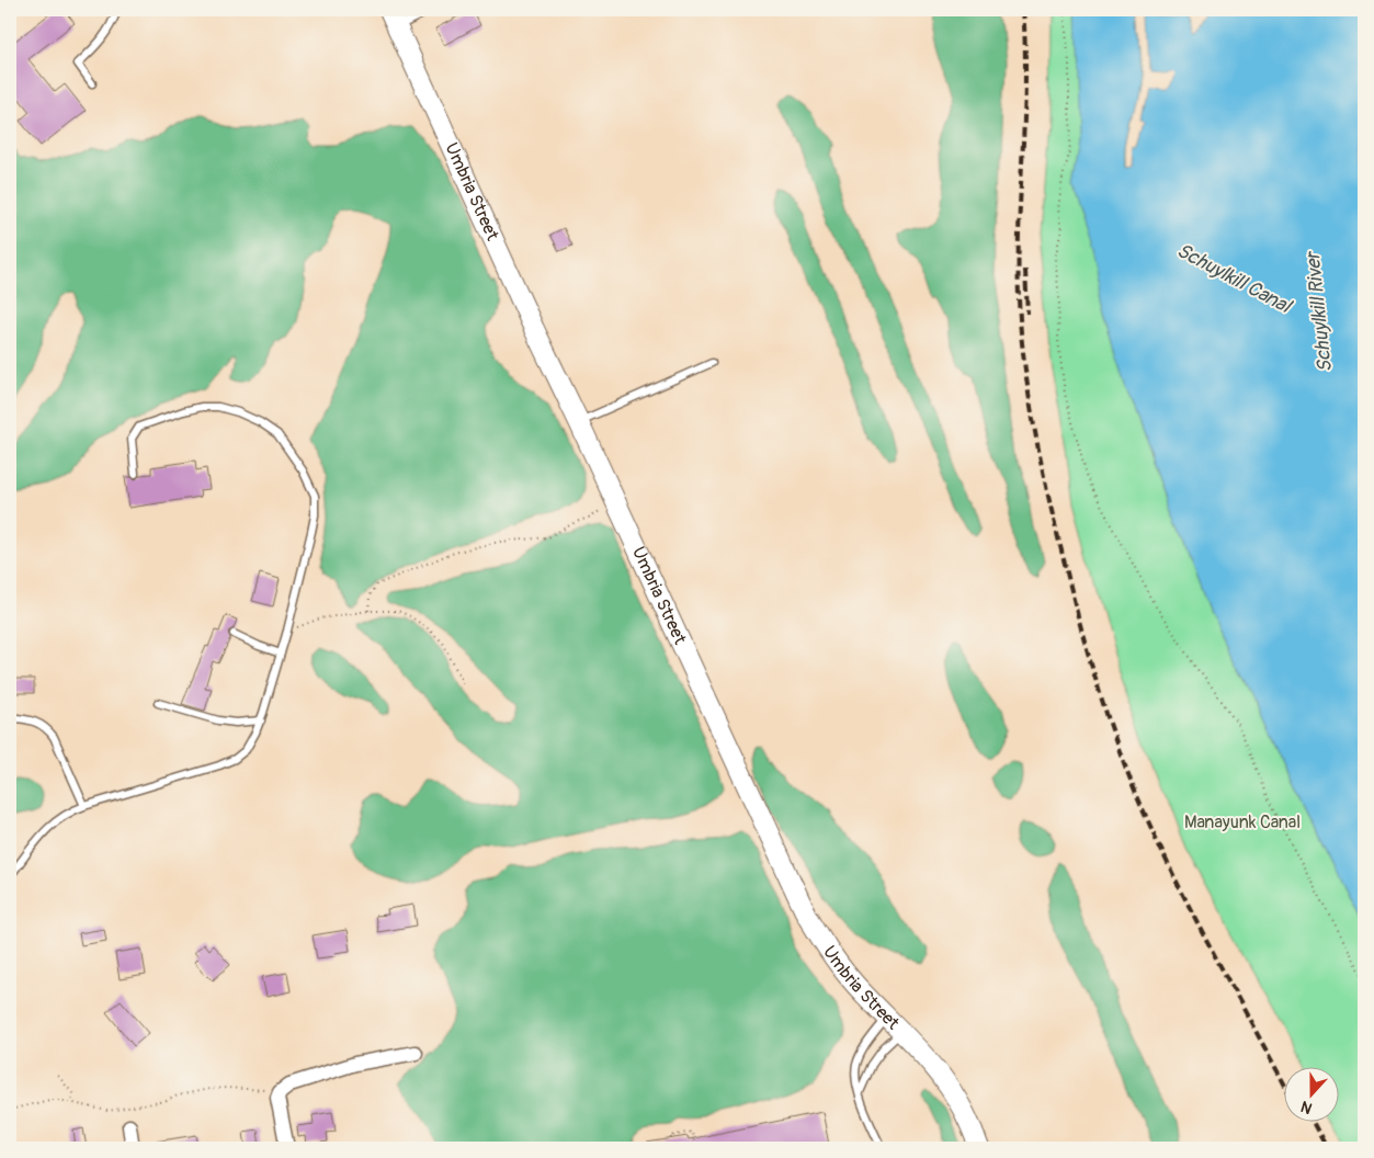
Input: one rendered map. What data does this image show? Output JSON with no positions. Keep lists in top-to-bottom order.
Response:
{
  "streets": {
    "main road": ["Umbria Street"]
  },
  "water": ["Schuylkill Canal", "Schuylkill River"],
  "parks": ["Manayunk Canal"],
  "north": "bottom"
}
